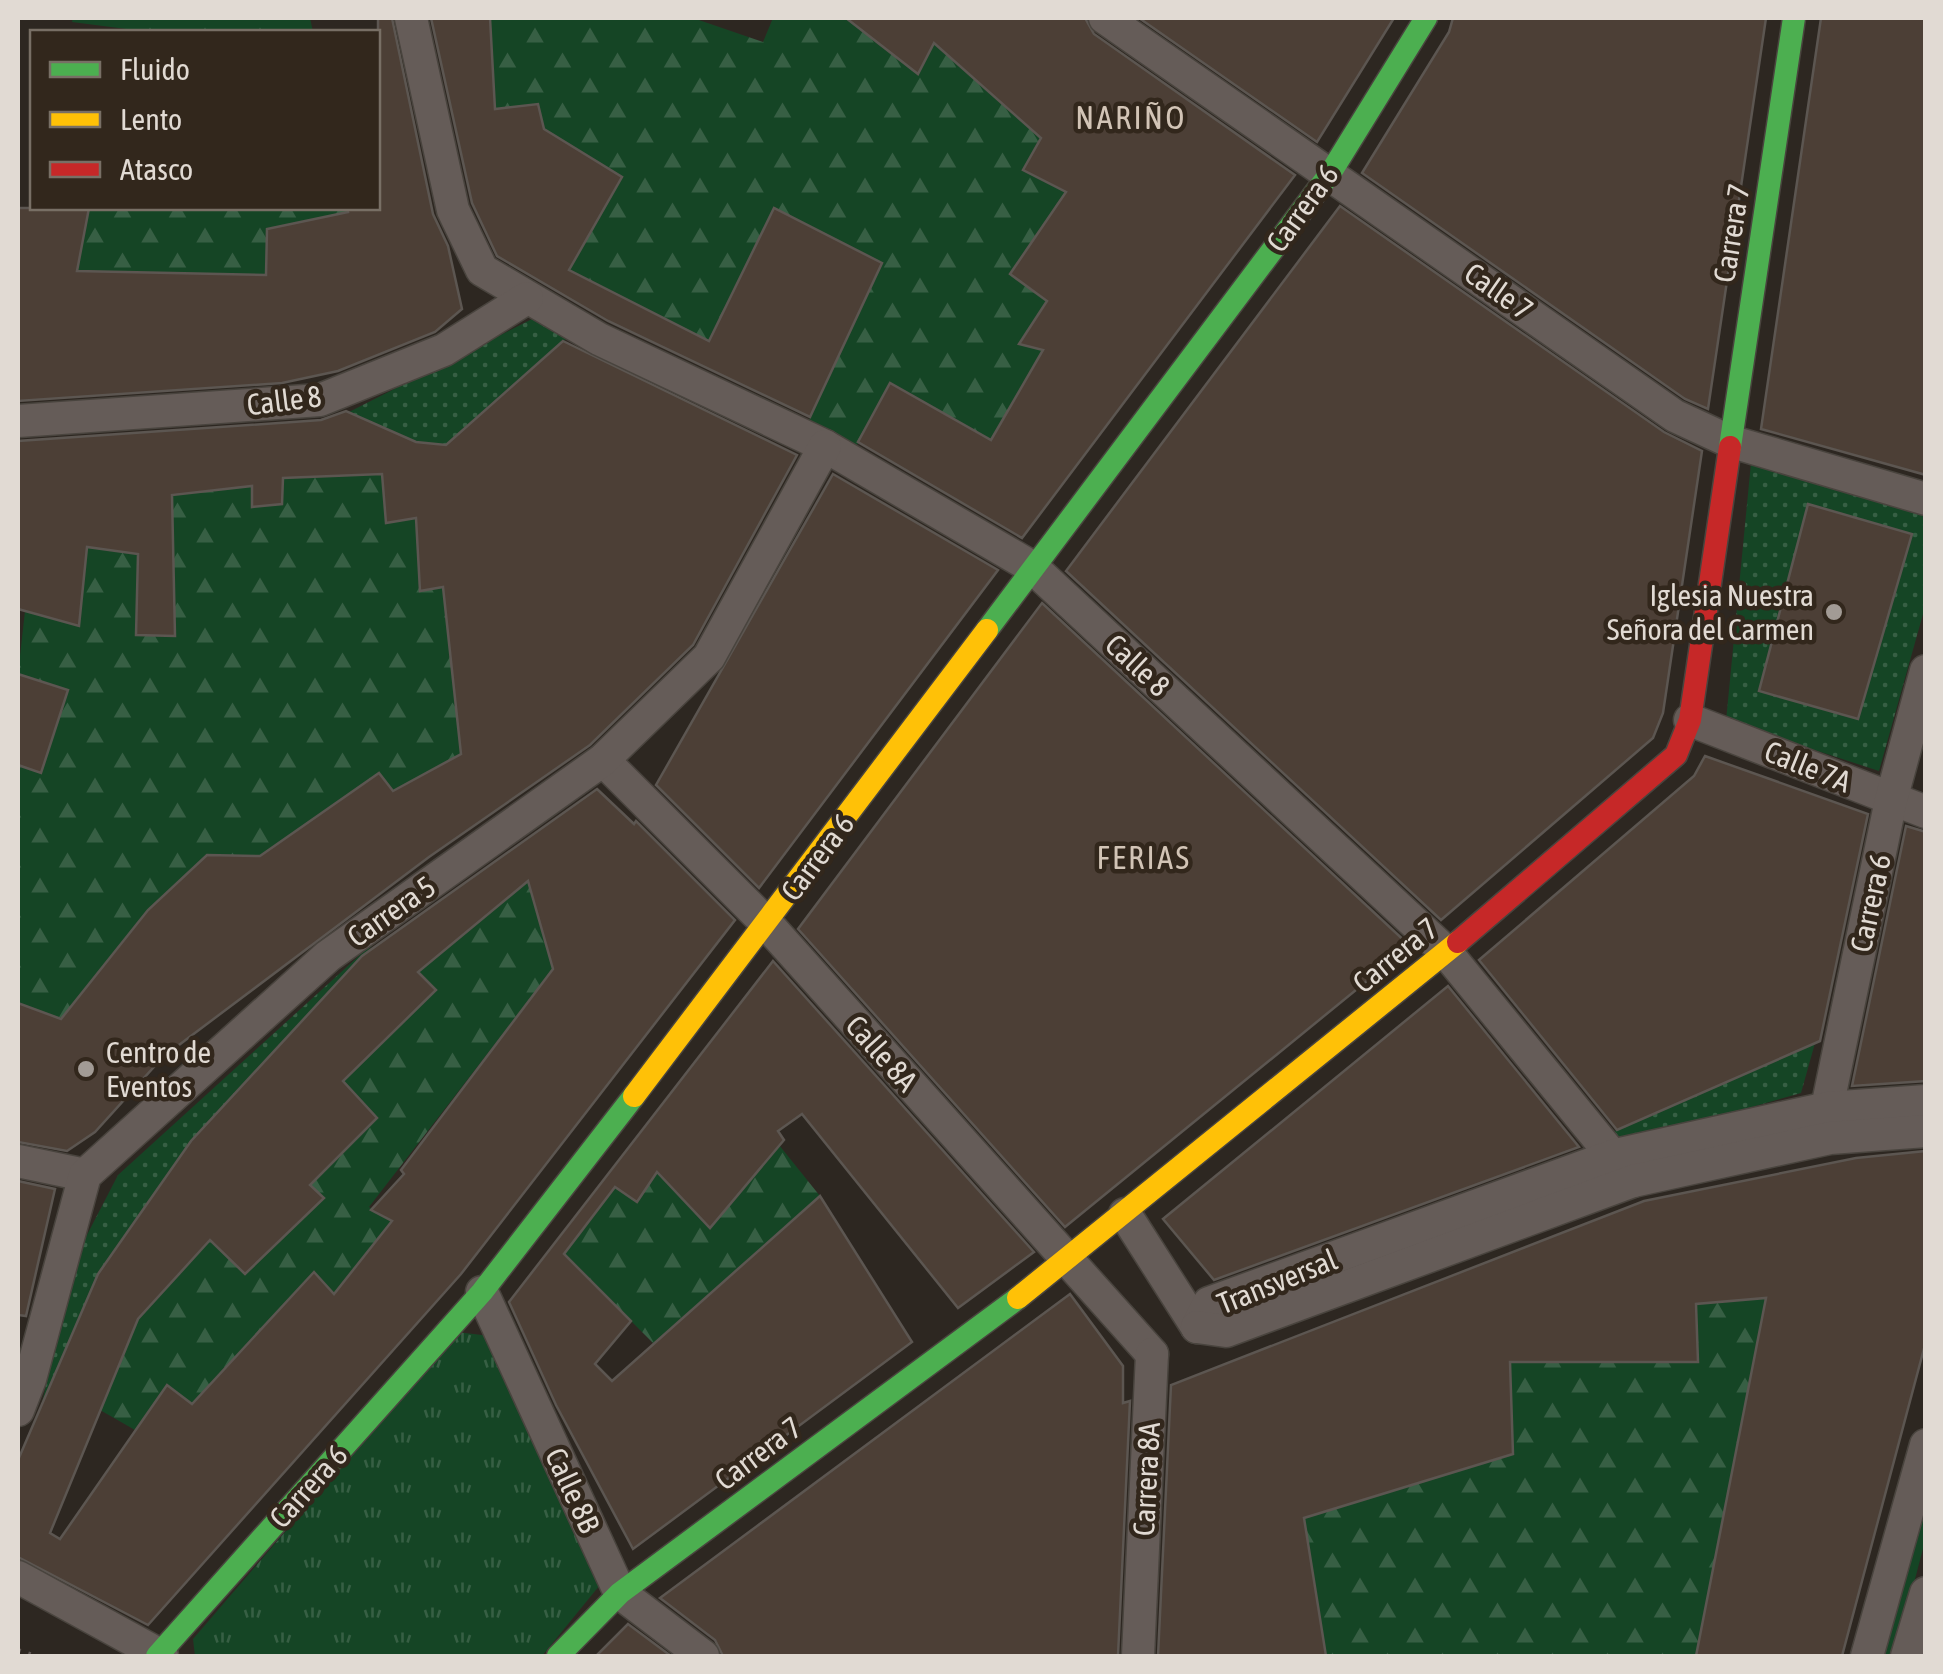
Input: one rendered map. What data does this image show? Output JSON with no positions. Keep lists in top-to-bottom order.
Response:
{
  "streets": {
    "street": [
      "Carrera 6",
      "Carrera 7",
      "Calle 7",
      "Calle 8",
      "Calle 7A",
      "Carrera 5",
      "Calle 8A",
      "Transversal",
      "Carrera 8A",
      "Calle 8B"
    ]
  },
  "crossings": [
    ["Carrera 6", "Calle 7"],
    ["Carrera 6", "Calle 8"],
    ["Carrera 6", "Calle 7A"],
    ["Carrera 6", "Calle 8A"],
    ["Carrera 6", "Transversal"],
    ["Carrera 6", "Calle 8B"],
    ["Carrera 7", "Calle 7"],
    ["Carrera 7", "Calle 8"],
    ["Carrera 7", "Calle 7A"],
    ["Carrera 7", "Calle 8A"],
    ["Carrera 7", "Calle 8B"],
    ["Calle 8", "Carrera 5"],
    ["Calle 8", "Transversal"],
    ["Carrera 5", "Calle 8A"],
    ["Calle 8A", "Carrera 8A"]
  ],
  "districts": ["NARIÑO", "FERIAS"],
  "places": ["Iglesia Nuestra Señora del Carmen", "Centro de Eventos"],
  "legend": ["Fluido", "Lento", "Atasco"]
}
